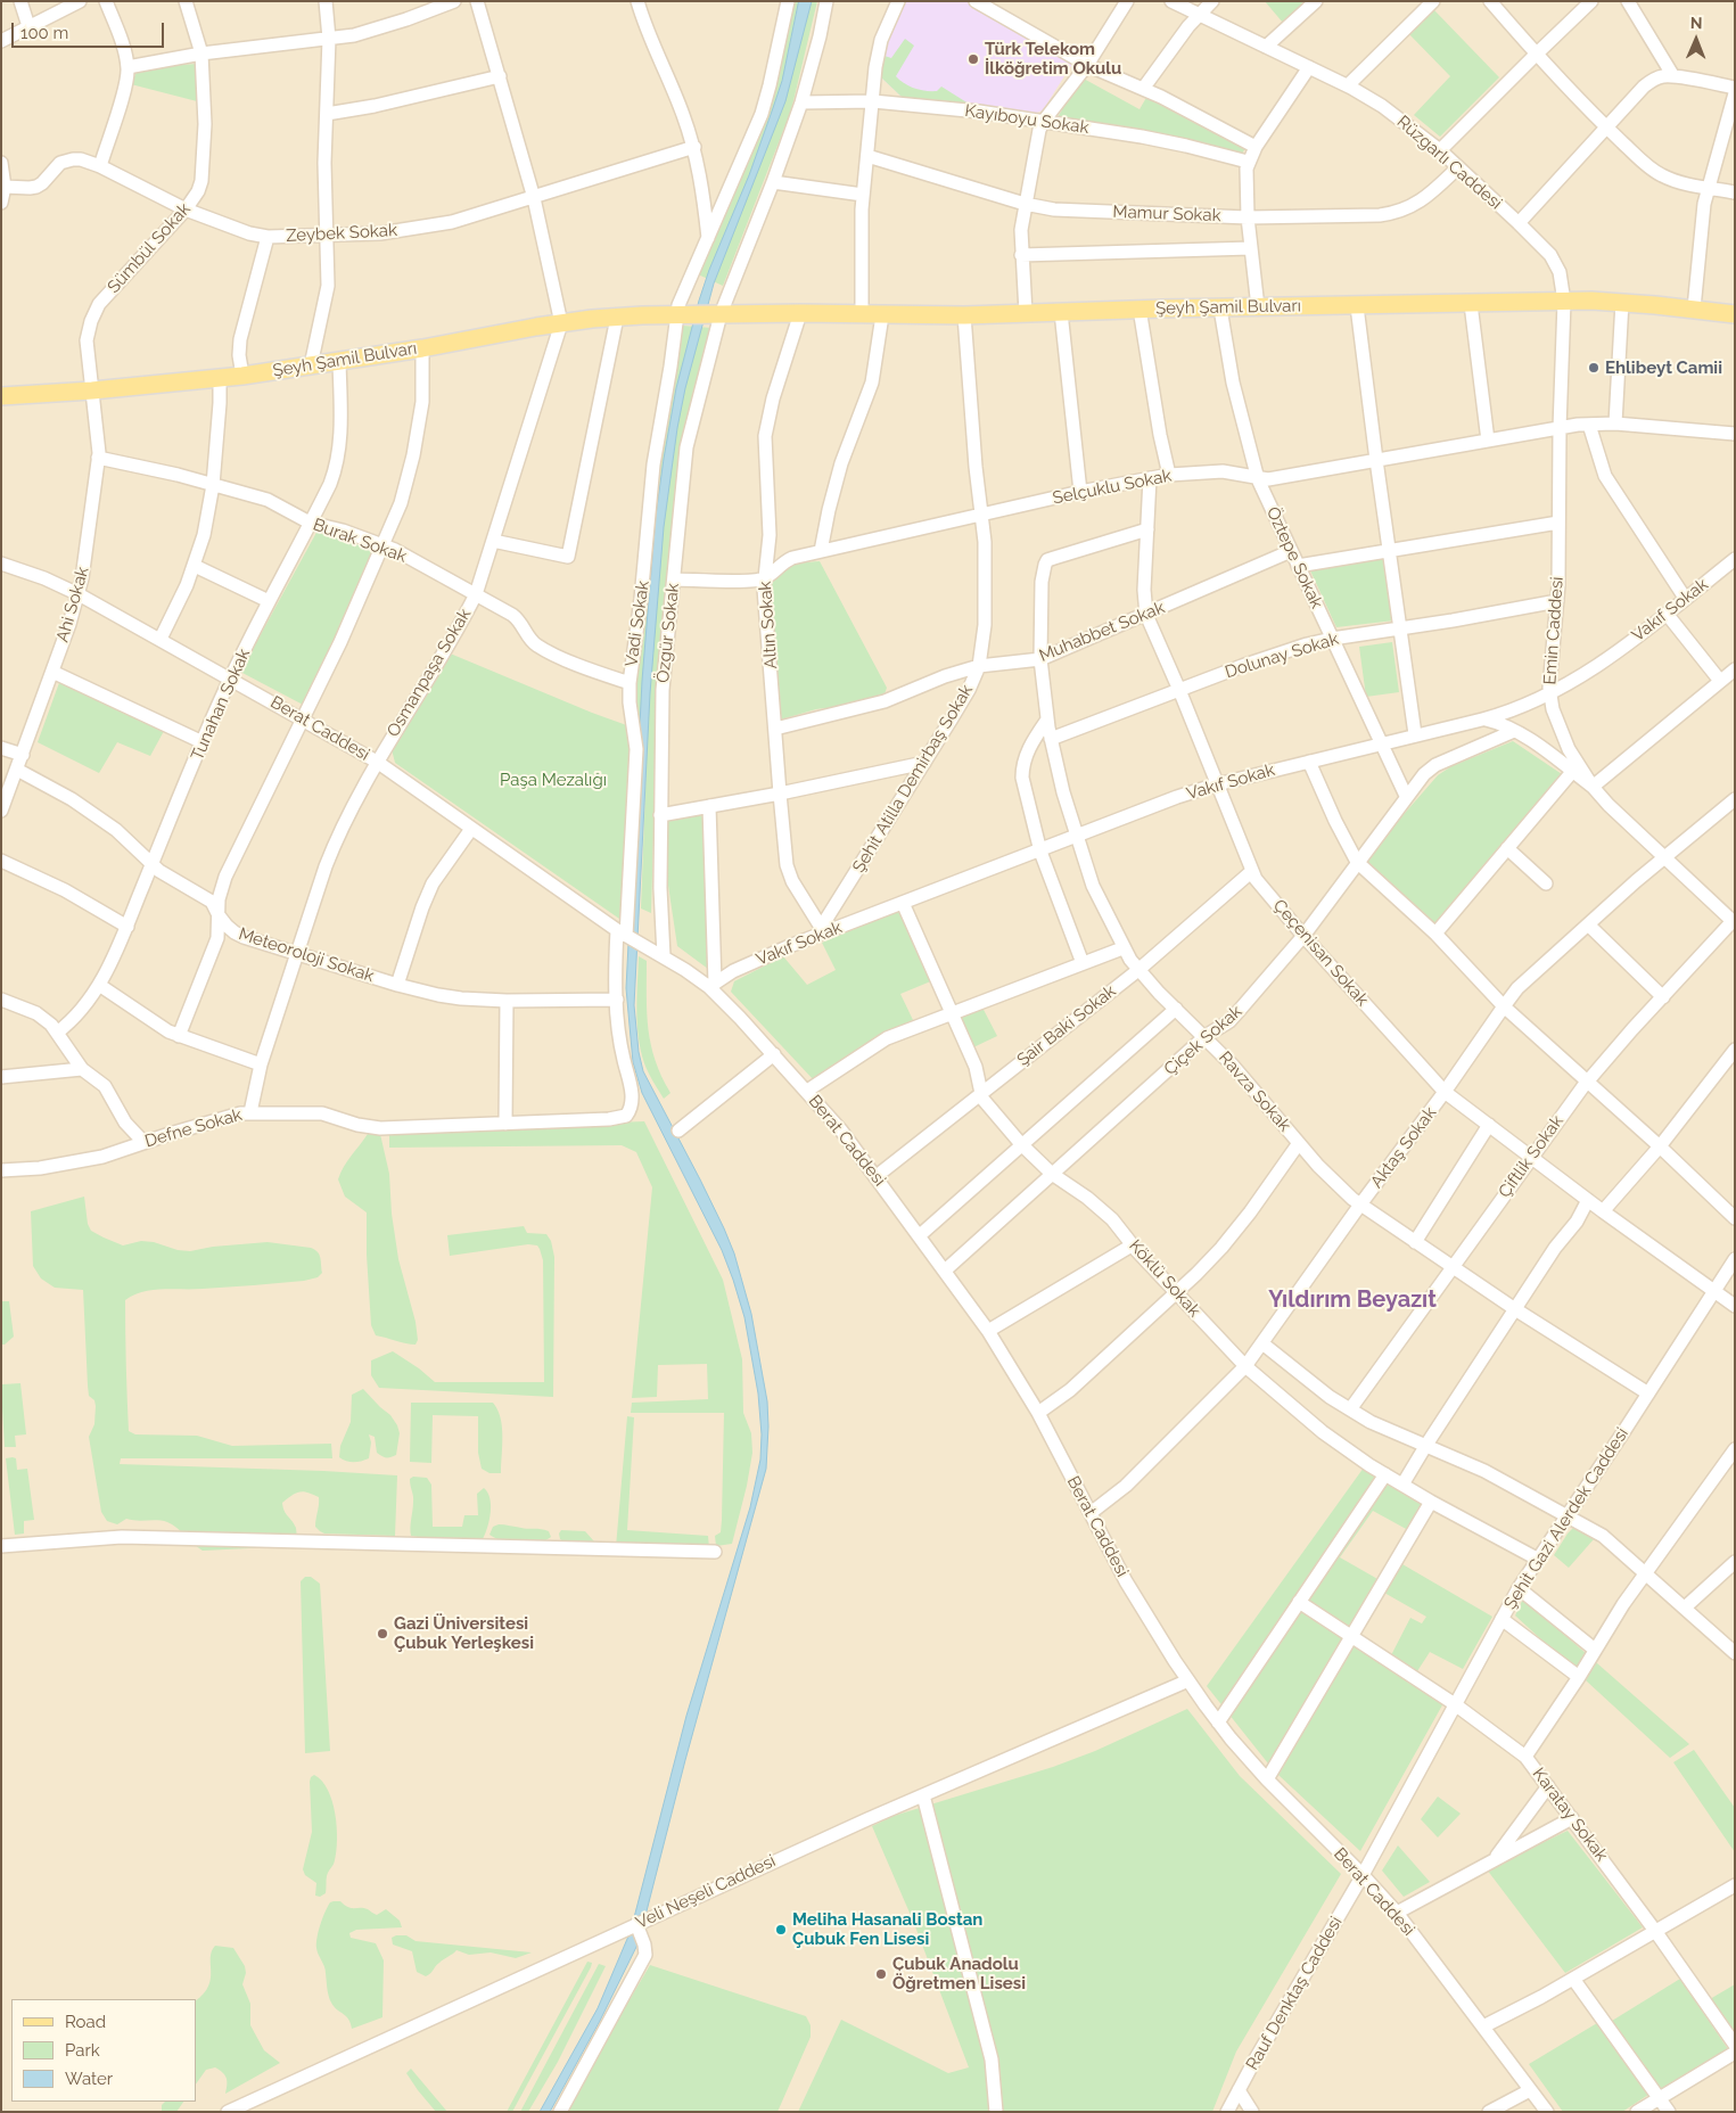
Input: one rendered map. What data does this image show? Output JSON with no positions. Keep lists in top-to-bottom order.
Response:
{
  "streets": {
    "main road": ["Şeyh Şamil Bulvarı"],
    "street": [
      "Kayıboyu Sokak",
      "Rüzgarlı Caddesi",
      "Mamur Sokak",
      "Zeybek Sokak",
      "Sümbül Sokak",
      "Selçuklu Sokak",
      "Burak Sokak",
      "Öztepe Sokak",
      "Ahi Sokak",
      "Vakıf Sokak",
      "Vadi Sokak",
      "Altın Sokak",
      "Emin Caddesi",
      "Muhabbet Sokak",
      "Özgür Sokak",
      "Dolunay Sokak",
      "Osmanpaşa Sokak",
      "Tunahan Sokak",
      "Berat Caddesi",
      "Şehit Atilla Demirbaş Sokak",
      "Çeçenisan Sokak",
      "Meteoroloji Sokak",
      "Şair Baki Sokak",
      "Çiçek Sokak",
      "Ravza Sokak",
      "Defne Sokak",
      "Aktaş Sokak",
      "Çiftlik Sokak",
      "Köklü Sokak",
      "Şehit Gazi Alerdek Caddesi",
      "Karatay Sokak",
      "Veli Neşeli Caddesi",
      "Rauf Denktaş Caddesi"
    ]
  },
  "crossings": [
    ["Kayıboyu Sokak", "Özgür Sokak"],
    ["Rüzgarlı Caddesi", "Mamur Sokak"],
    ["Rüzgarlı Caddesi", "Şeyh Şamil Bulvarı"],
    ["Rüzgarlı Caddesi", "Emin Caddesi"],
    ["Zeybek Sokak", "Sümbül Sokak"],
    ["Sümbül Sokak", "Şeyh Şamil Bulvarı"],
    ["Sümbül Sokak", "Ahi Sokak"],
    ["Şeyh Şamil Bulvarı", "Öztepe Sokak"],
    ["Şeyh Şamil Bulvarı", "Ahi Sokak"],
    ["Şeyh Şamil Bulvarı", "Vadi Sokak"],
    ["Şeyh Şamil Bulvarı", "Altın Sokak"],
    ["Şeyh Şamil Bulvarı", "Emin Caddesi"],
    ["Şeyh Şamil Bulvarı", "Özgür Sokak"],
    ["Şeyh Şamil Bulvarı", "Osmanpaşa Sokak"],
    ["Şeyh Şamil Bulvarı", "Tunahan Sokak"],
    ["Şeyh Şamil Bulvarı", "Şehit Atilla Demirbaş Sokak"],
    ["Selçuklu Sokak", "Öztepe Sokak"],
    ["Selçuklu Sokak", "Altın Sokak"],
    ["Selçuklu Sokak", "Emin Caddesi"],
    ["Selçuklu Sokak", "Şehit Atilla Demirbaş Sokak"],
    ["Selçuklu Sokak", "Çeçenisan Sokak"],
    ["Burak Sokak", "Ahi Sokak"],
    ["Burak Sokak", "Vadi Sokak"],
    ["Burak Sokak", "Osmanpaşa Sokak"],
    ["Burak Sokak", "Tunahan Sokak"],
    ["Öztepe Sokak", "Vakıf Sokak"],
    ["Öztepe Sokak", "Muhabbet Sokak"],
    ["Öztepe Sokak", "Dolunay Sokak"],
    ["Öztepe Sokak", "Çiçek Sokak"],
    ["Ahi Sokak", "Berat Caddesi"],
    ["Ahi Sokak", "Meteoroloji Sokak"],
    ["Vakıf Sokak", "Altın Sokak"],
    ["Vakıf Sokak", "Emin Caddesi"],
    ["Vakıf Sokak", "Berat Caddesi"],
    ["Vakıf Sokak", "Şehit Atilla Demirbaş Sokak"],
    ["Vakıf Sokak", "Çeçenisan Sokak"],
    ["Vakıf Sokak", "Ravza Sokak"],
    ["Vakıf Sokak", "Köklü Sokak"],
    ["Vadi Sokak", "Berat Caddesi"],
    ["Vadi Sokak", "Meteoroloji Sokak"],
    ["Vadi Sokak", "Defne Sokak"],
    ["Altın Sokak", "Muhabbet Sokak"],
    ["Altın Sokak", "Şehit Atilla Demirbaş Sokak"],
    ["Emin Caddesi", "Dolunay Sokak"],
    ["Emin Caddesi", "Aktaş Sokak"],
    ["Emin Caddesi", "Çiftlik Sokak"],
    ["Muhabbet Sokak", "Şehit Atilla Demirbaş Sokak"],
    ["Muhabbet Sokak", "Çeçenisan Sokak"],
    ["Muhabbet Sokak", "Ravza Sokak"],
    ["Özgür Sokak", "Berat Caddesi"],
    ["Dolunay Sokak", "Çeçenisan Sokak"],
    ["Dolunay Sokak", "Ravza Sokak"],
    ["Osmanpaşa Sokak", "Berat Caddesi"],
    ["Osmanpaşa Sokak", "Meteoroloji Sokak"],
    ["Osmanpaşa Sokak", "Defne Sokak"],
    ["Tunahan Sokak", "Berat Caddesi"],
    ["Tunahan Sokak", "Meteoroloji Sokak"],
    ["Berat Caddesi", "Şair Baki Sokak"],
    ["Berat Caddesi", "Çiçek Sokak"],
    ["Berat Caddesi", "Aktaş Sokak"],
    ["Berat Caddesi", "Şehit Gazi Alerdek Caddesi"],
    ["Berat Caddesi", "Veli Neşeli Caddesi"],
    ["Berat Caddesi", "Rauf Denktaş Caddesi"],
    ["Çeçenisan Sokak", "Şair Baki Sokak"],
    ["Çeçenisan Sokak", "Çiçek Sokak"],
    ["Çeçenisan Sokak", "Ravza Sokak"],
    ["Çeçenisan Sokak", "Aktaş Sokak"],
    ["Çeçenisan Sokak", "Çiftlik Sokak"],
    ["Çeçenisan Sokak", "Şehit Gazi Alerdek Caddesi"],
    ["Şair Baki Sokak", "Ravza Sokak"],
    ["Şair Baki Sokak", "Köklü Sokak"],
    ["Çiçek Sokak", "Ravza Sokak"],
    ["Çiçek Sokak", "Köklü Sokak"],
    ["Ravza Sokak", "Aktaş Sokak"],
    ["Ravza Sokak", "Çiftlik Sokak"],
    ["Ravza Sokak", "Şehit Gazi Alerdek Caddesi"],
    ["Aktaş Sokak", "Köklü Sokak"],
    ["Köklü Sokak", "Şehit Gazi Alerdek Caddesi"],
    ["Şehit Gazi Alerdek Caddesi", "Karatay Sokak"],
    ["Şehit Gazi Alerdek Caddesi", "Rauf Denktaş Caddesi"]
  ],
  "districts": ["Yıldırım Beyazıt"],
  "parks": ["Paşa Mezalığı"],
  "places": [
    "Türk Telekom İlköğretim Okulu",
    "Ehlibeyt Camii",
    "Gazi Üniversitesi Çubuk Yerleşkesi",
    "Meliha Hasanali Bostan Çubuk Fen Lisesi",
    "Çubuk Anadolu Öğretmen Lisesi"
  ],
  "legend": ["Road", "Park", "Water"],
  "scale_bar": "100 m",
  "north": "top"
}
